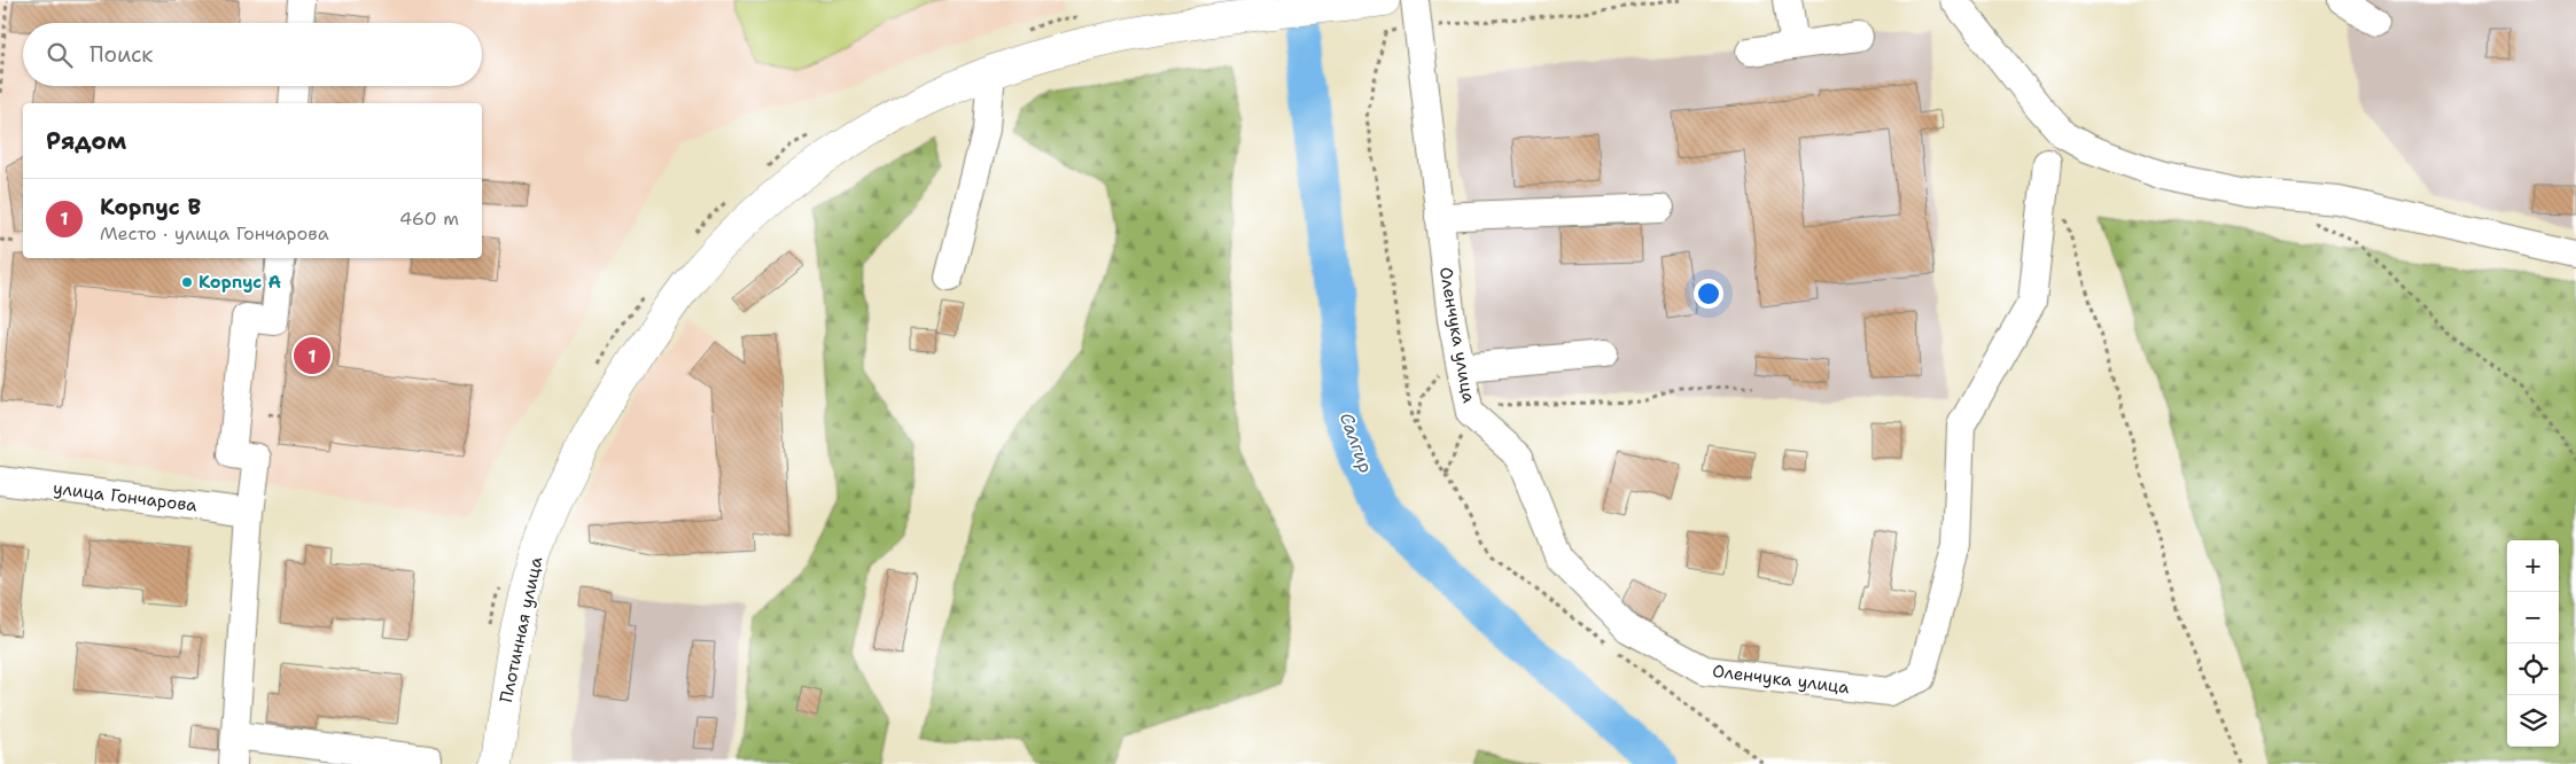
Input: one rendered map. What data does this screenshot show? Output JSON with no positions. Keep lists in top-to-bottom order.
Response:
{
  "streets": {
    "main road": ["Плотинная улица"],
    "street": ["Оленчука улица", "улица Гончарова"]
  },
  "water": ["Салгир"],
  "places": ["Корпус А"],
  "page": {
    "search": "Поиск",
    "heading": "Рядом",
    "list": [
      {
        "mark": "1",
        "name": "Корпус В",
        "note": "Место · улица Гончарова",
        "value": "460 m"
      }
    ],
    "pins": "1",
    "map_buttons": ["+", "−"]
  }
}
